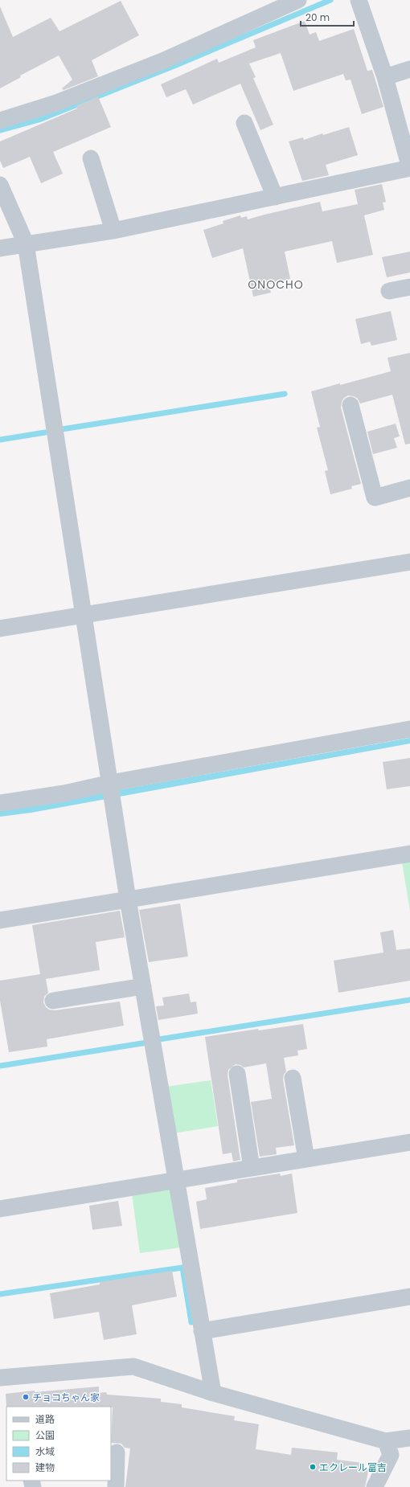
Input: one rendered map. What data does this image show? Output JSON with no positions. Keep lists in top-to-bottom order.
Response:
{
  "districts": ["ONOCHO"],
  "places": ["チョコちゃん家", "エクレール富吉"],
  "legend": [
    "道路",
    "公園",
    "水域",
    "建物"
  ],
  "scale_bar": "20 m"
}
